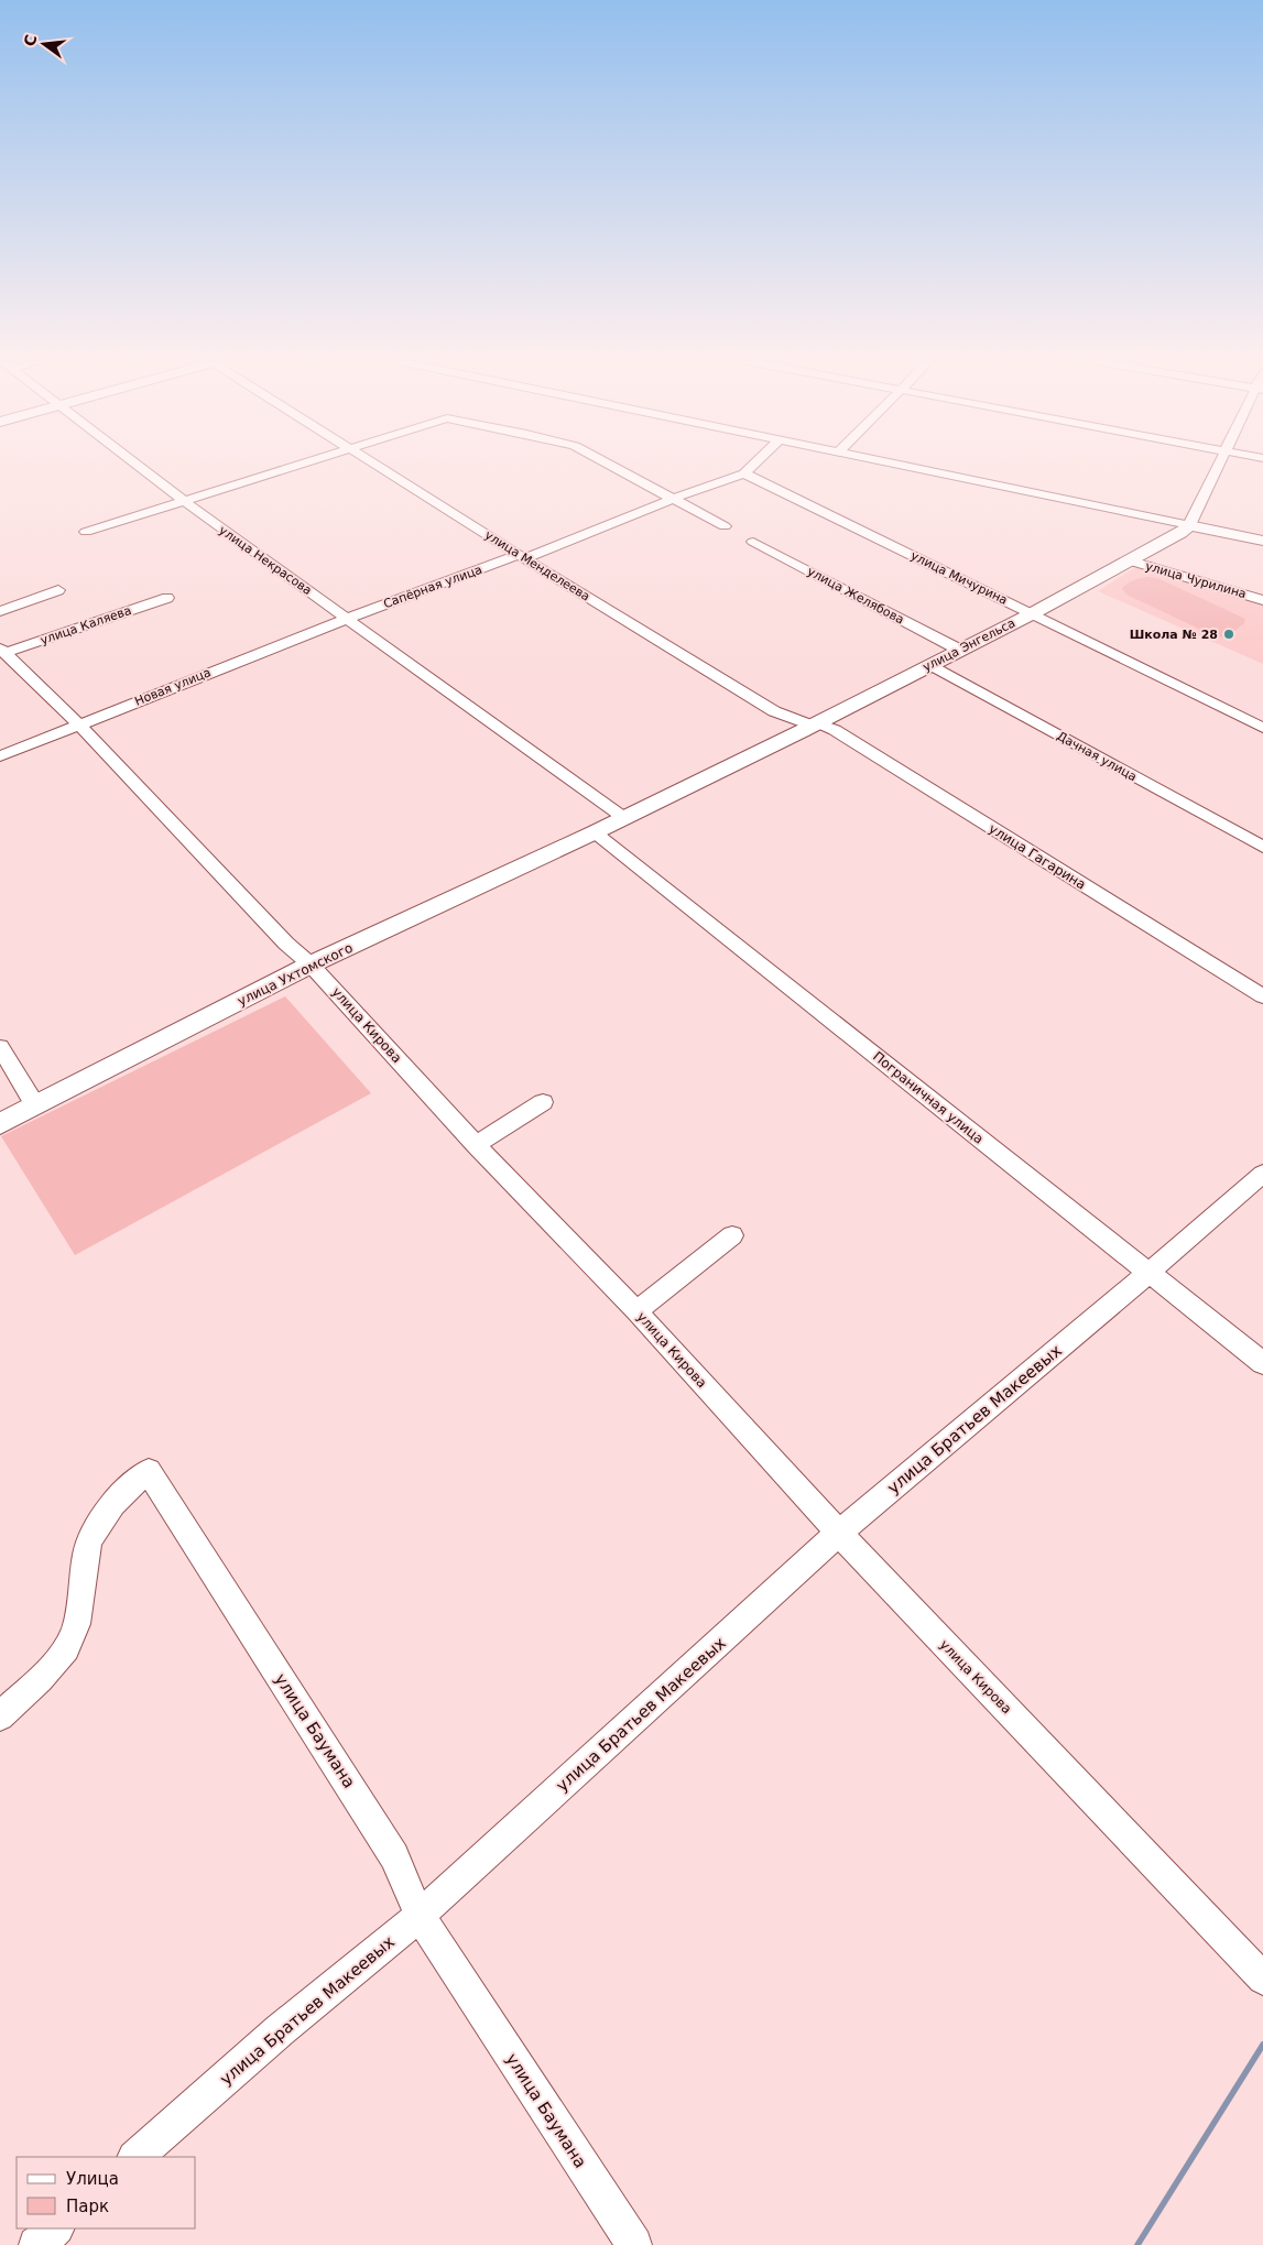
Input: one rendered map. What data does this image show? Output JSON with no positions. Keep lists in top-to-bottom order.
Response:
{
  "streets": {
    "main road": ["улица Энгельса", "улица Ухтомского"],
    "street": [
      "улица Некрасова",
      "улица Менделеева",
      "улица Мичурина",
      "улица Чурилина",
      "Сапёрная улица",
      "улица Желябова",
      "улица Каляева",
      "Новая улица",
      "Дачная улица",
      "улица Гагарина",
      "улица Кирова",
      "Пограничная улица",
      "улица Братьев Макеевых",
      "улица Баумана"
    ]
  },
  "crossings": [
    ["улица Некрасова", "Сапёрная улица"],
    ["улица Некрасова", "улица Энгельса"],
    ["улица Некрасова", "Новая улица"],
    ["улица Менделеева", "Сапёрная улица"],
    ["улица Менделеева", "улица Энгельса"],
    ["улица Менделеева", "улица Гагарина"],
    ["улица Мичурина", "Сапёрная улица"],
    ["улица Мичурина", "улица Энгельса"],
    ["улица Чурилина", "улица Энгельса"],
    ["Сапёрная улица", "Новая улица"],
    ["улица Желябова", "улица Энгельса"],
    ["улица Каляева", "Новая улица"],
    ["улица Каляева", "улица Кирова"],
    ["улица Энгельса", "Дачная улица"],
    ["улица Энгельса", "улица Гагарина"],
    ["улица Энгельса", "улица Ухтомского"],
    ["улица Энгельса", "Пограничная улица"],
    ["Новая улица", "улица Кирова"],
    ["улица Ухтомского", "улица Кирова"],
    ["улица Ухтомского", "Пограничная улица"],
    ["улица Кирова", "улица Братьев Макеевых"],
    ["Пограничная улица", "улица Братьев Макеевых"],
    ["улица Братьев Макеевых", "улица Баумана"]
  ],
  "places": ["Школа № 28"],
  "legend": ["Улица", "Парк"],
  "north": "left"
}
